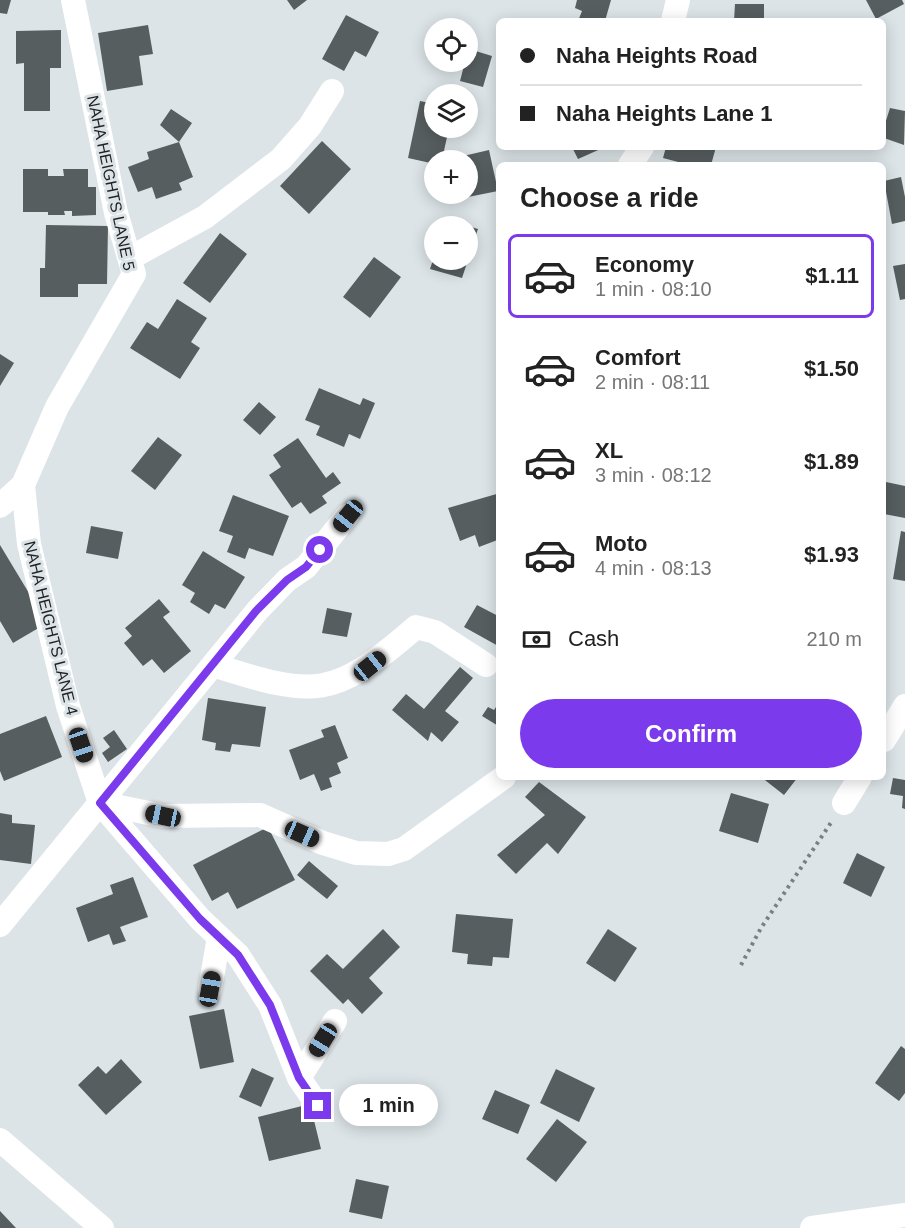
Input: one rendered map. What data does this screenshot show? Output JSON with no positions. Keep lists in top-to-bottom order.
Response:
{
  "streets": {
    "street": ["NAHA HEIGHTS LANE 5", "NAHA HEIGHTS LANE 4"]
  },
  "crossings": [
    ["NAHA HEIGHTS LANE 5", "NAHA HEIGHTS LANE 4"]
  ],
  "page": {
    "map_buttons": ["+", "−"],
    "banner": ["Naha Heights Road", "Naha Heights Lane 1"],
    "heading": "Choose a ride",
    "list": [
      {
        "name": "Economy",
        "note": "1 min · 08:10",
        "value": "$1.11"
      },
      {
        "name": "Comfort",
        "note": "2 min · 08:11",
        "value": "$1.50"
      },
      {
        "name": "XL",
        "note": "3 min · 08:12",
        "value": "$1.89"
      },
      {
        "name": "Moto",
        "note": "4 min · 08:13",
        "value": "$1.93"
      }
    ],
    "pay": ["Cash", "210 m"],
    "buttons": "Confirm",
    "bubble": "1 min"
  }
}
